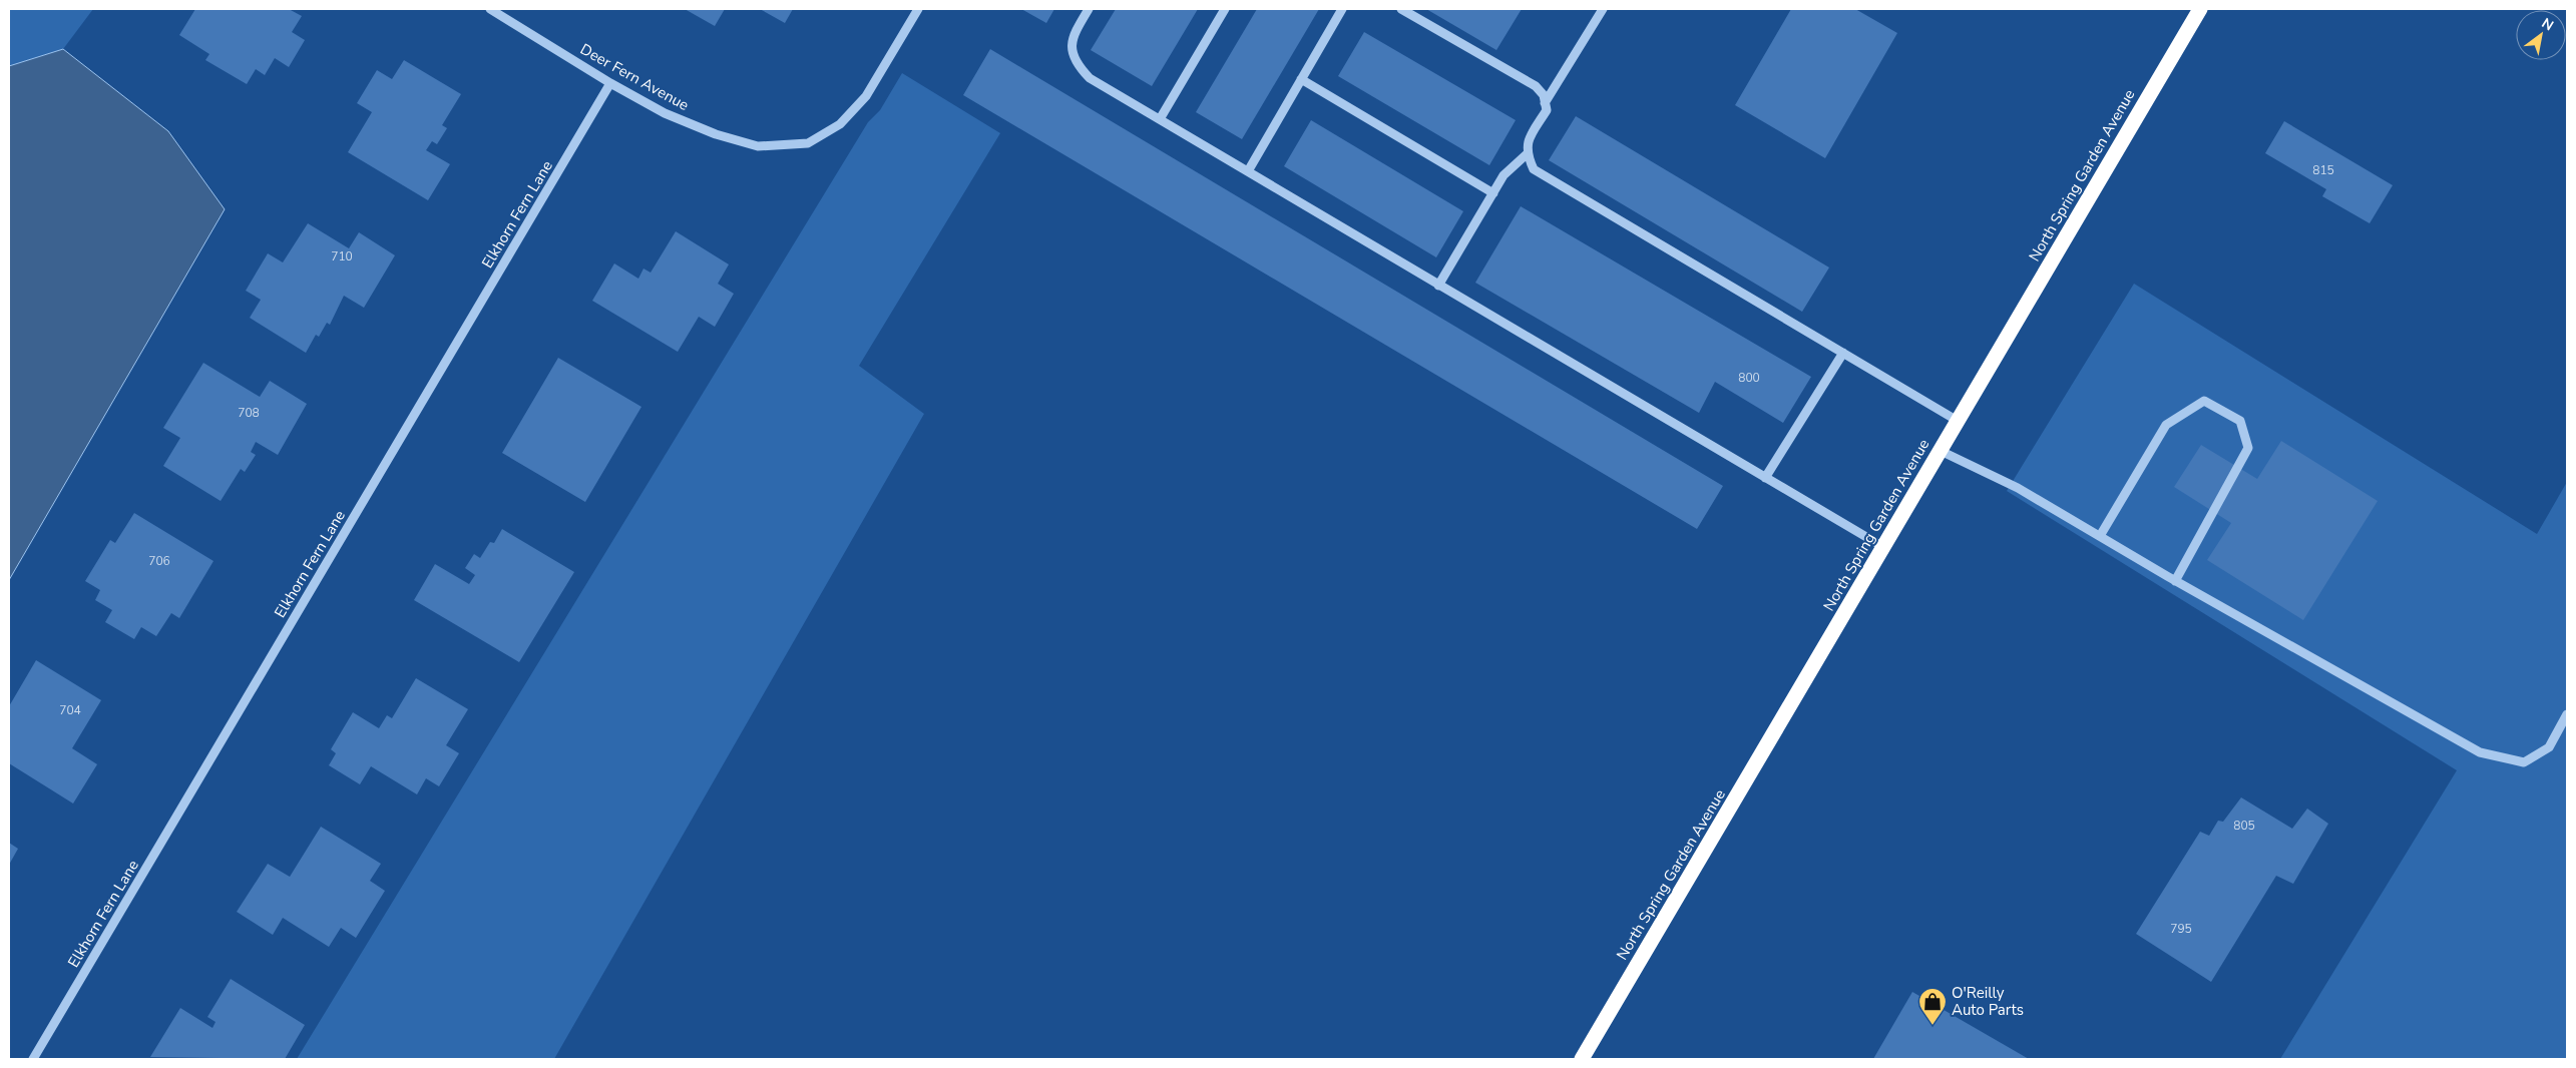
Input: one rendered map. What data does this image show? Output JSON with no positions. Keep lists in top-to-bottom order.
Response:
{
  "streets": {
    "highway": ["North Spring Garden Avenue"],
    "street": ["Deer Fern Avenue", "Elkhorn Fern Lane"]
  },
  "crossings": [
    ["Deer Fern Avenue", "Elkhorn Fern Lane"]
  ],
  "places": {
    "shop": ["O'Reilly Auto Parts"]
  },
  "house_numbers": [
    "815",
    "710",
    "800",
    "708",
    "706",
    "704",
    "805",
    "795"
  ],
  "north": "top right"
}
